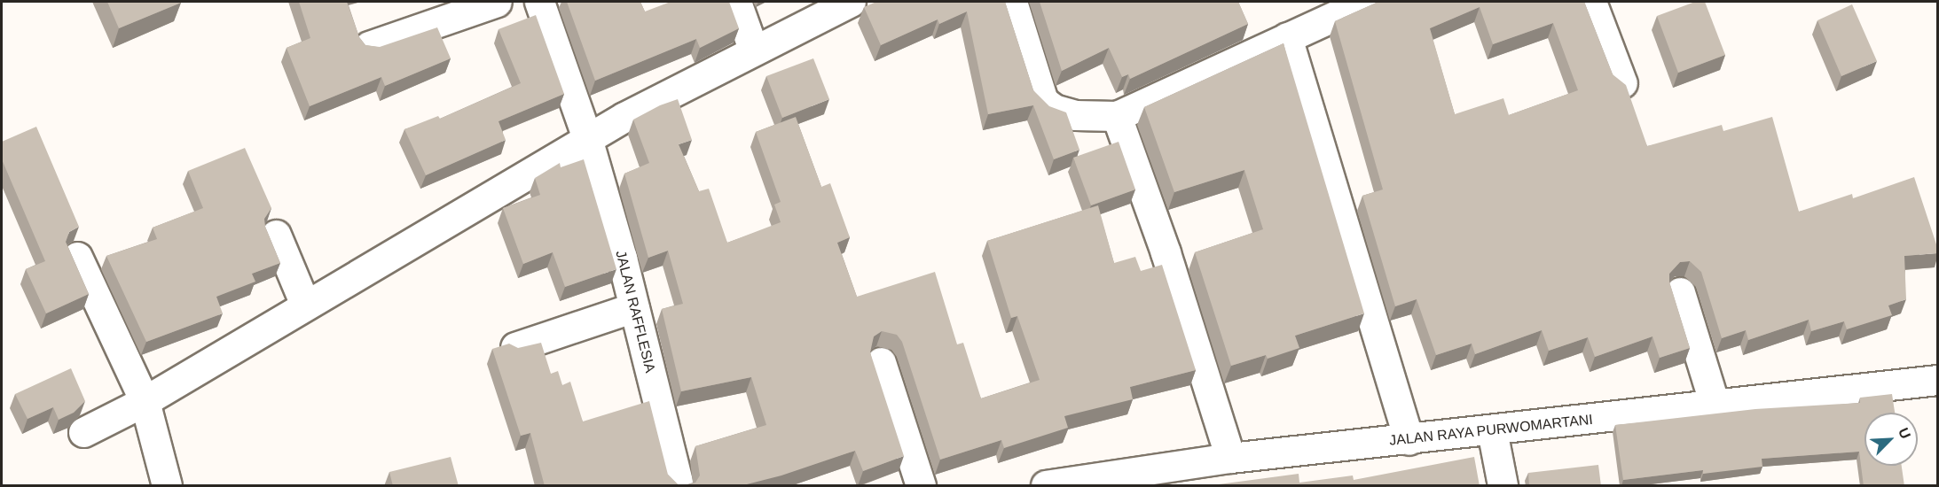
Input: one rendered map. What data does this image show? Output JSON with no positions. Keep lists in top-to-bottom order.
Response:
{
  "streets": {
    "street": ["JALAN RAFFLESIA", "JALAN RAYA PURWOMARTANI"]
  },
  "north": "top right"
}
